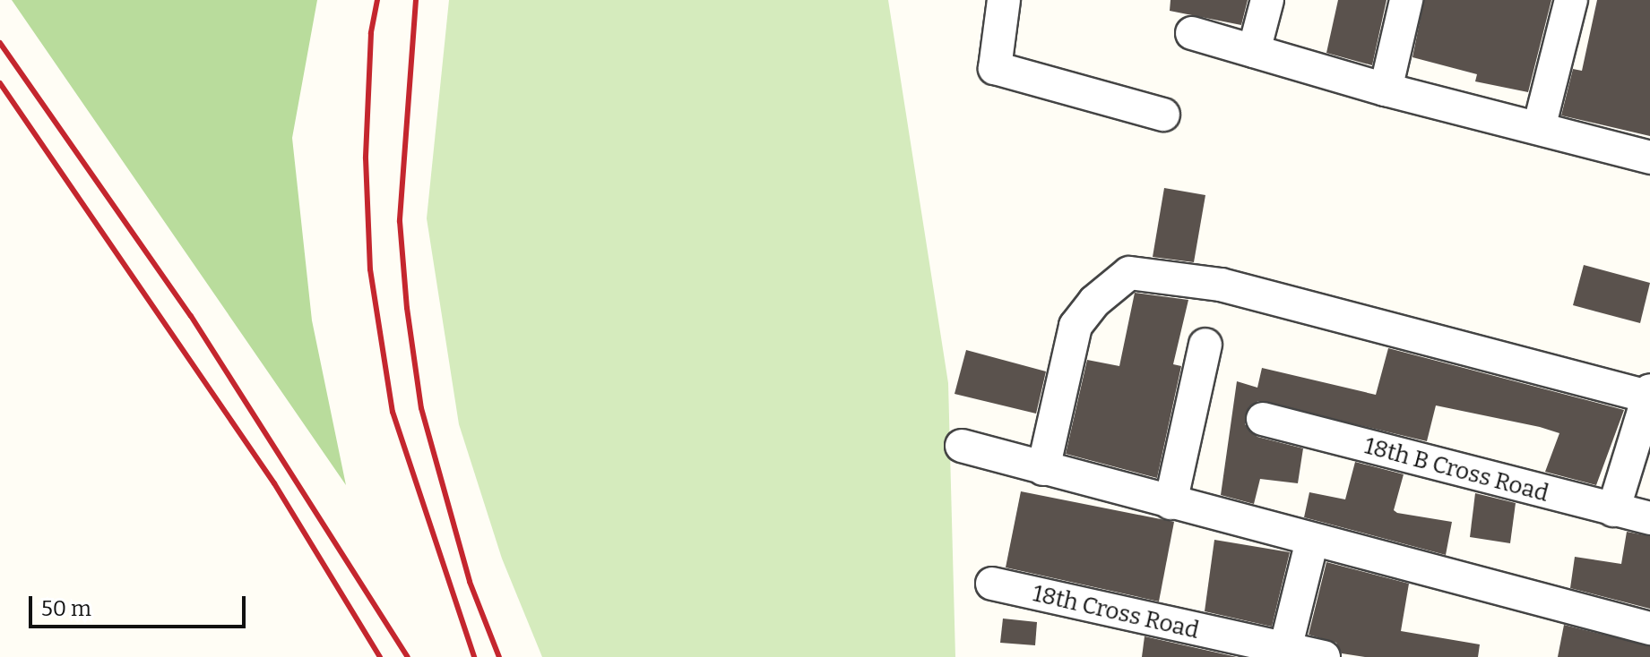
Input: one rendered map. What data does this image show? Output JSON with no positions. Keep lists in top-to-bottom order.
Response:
{
  "streets": {
    "street": ["18th B Cross Road", "18th Cross Road"]
  },
  "scale_bar": "50 m"
}
